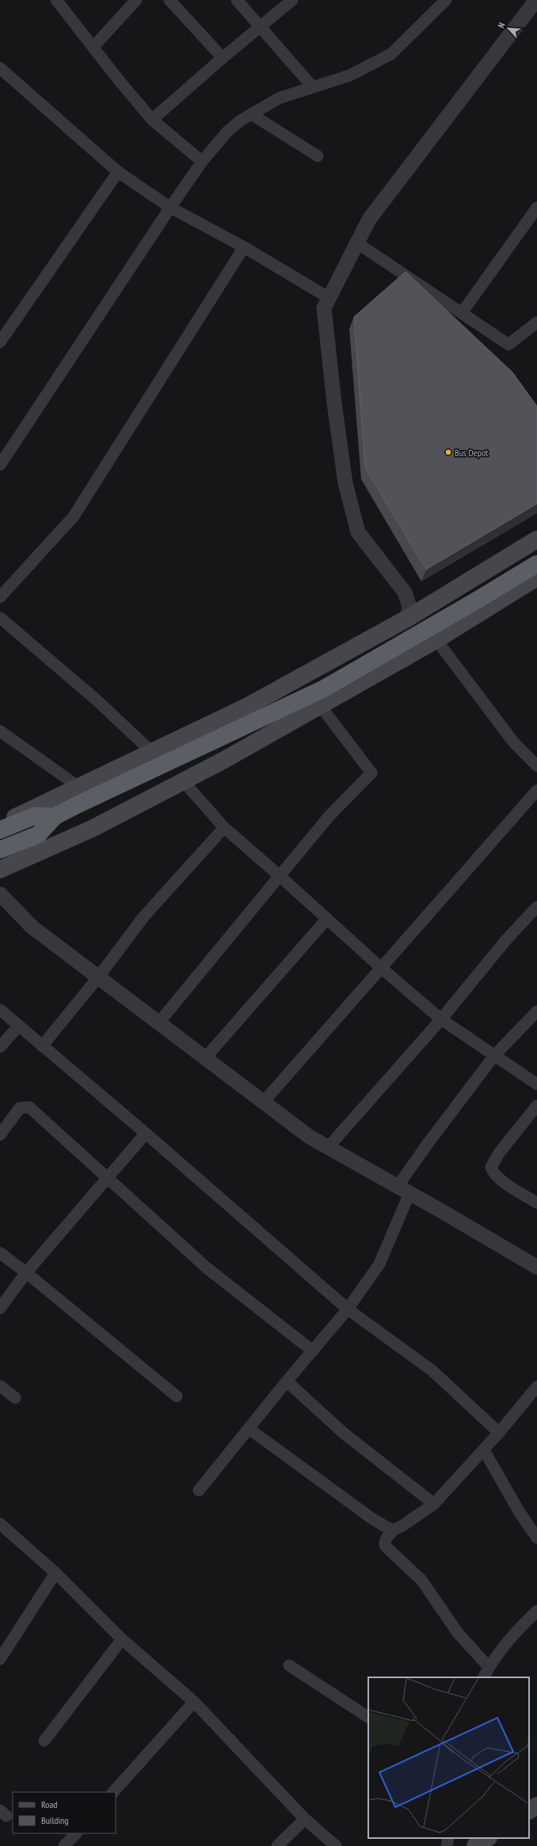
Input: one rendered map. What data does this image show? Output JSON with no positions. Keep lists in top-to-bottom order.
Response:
{
  "places": ["Bus Depot"],
  "legend": ["Road", "Building"],
  "north": "top left"
}
